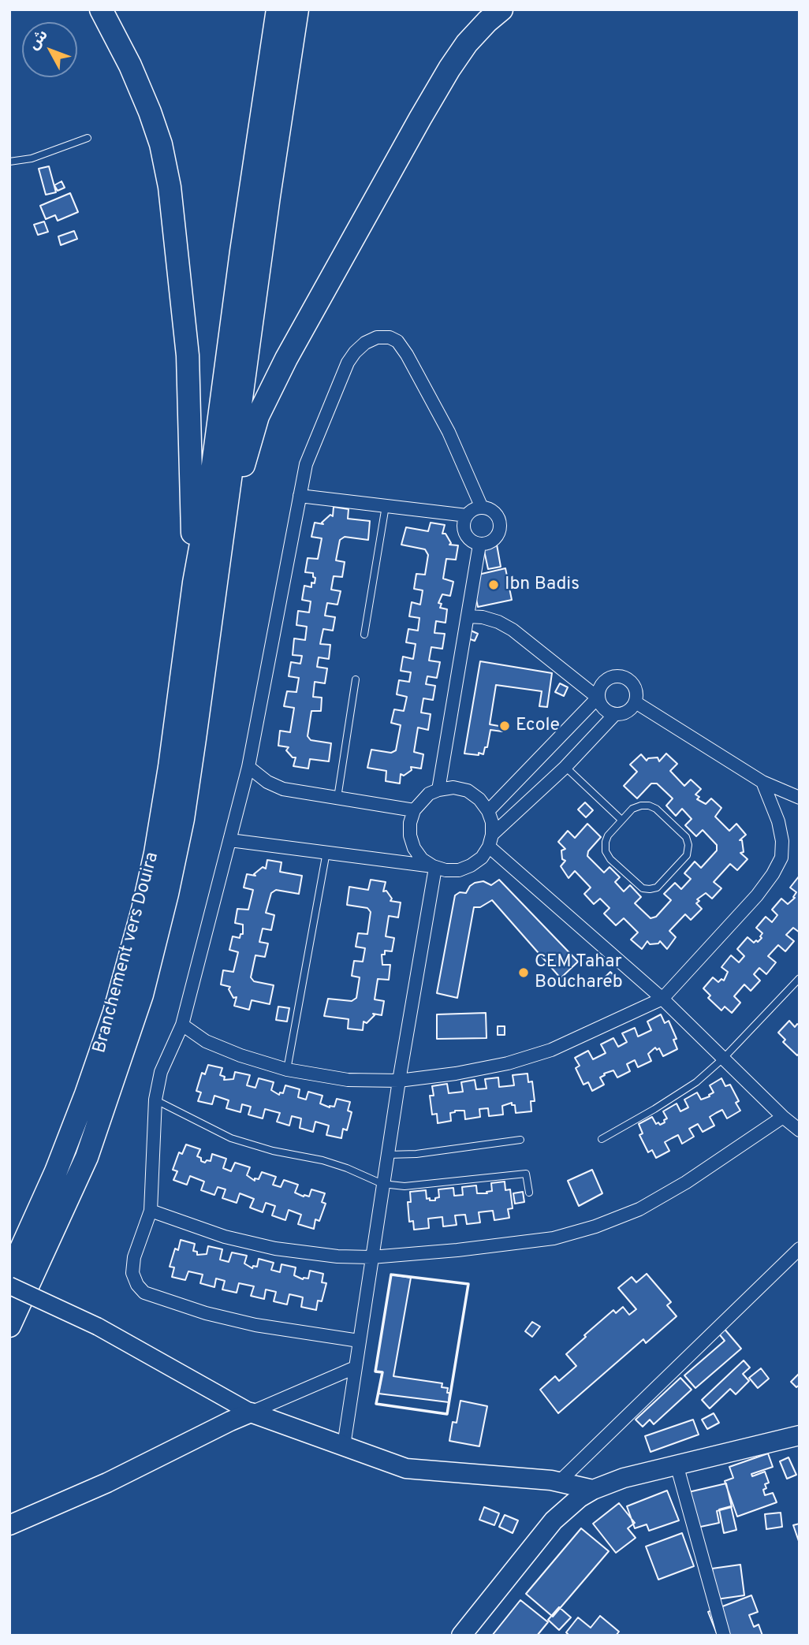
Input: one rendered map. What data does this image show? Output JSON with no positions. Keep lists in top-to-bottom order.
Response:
{
  "streets": {
    "highway": ["Branchement vers Douira"]
  },
  "places": ["Ibn Badis", "Ecole", "CEM Tahar Bouchareb"],
  "north": "top left"
}
